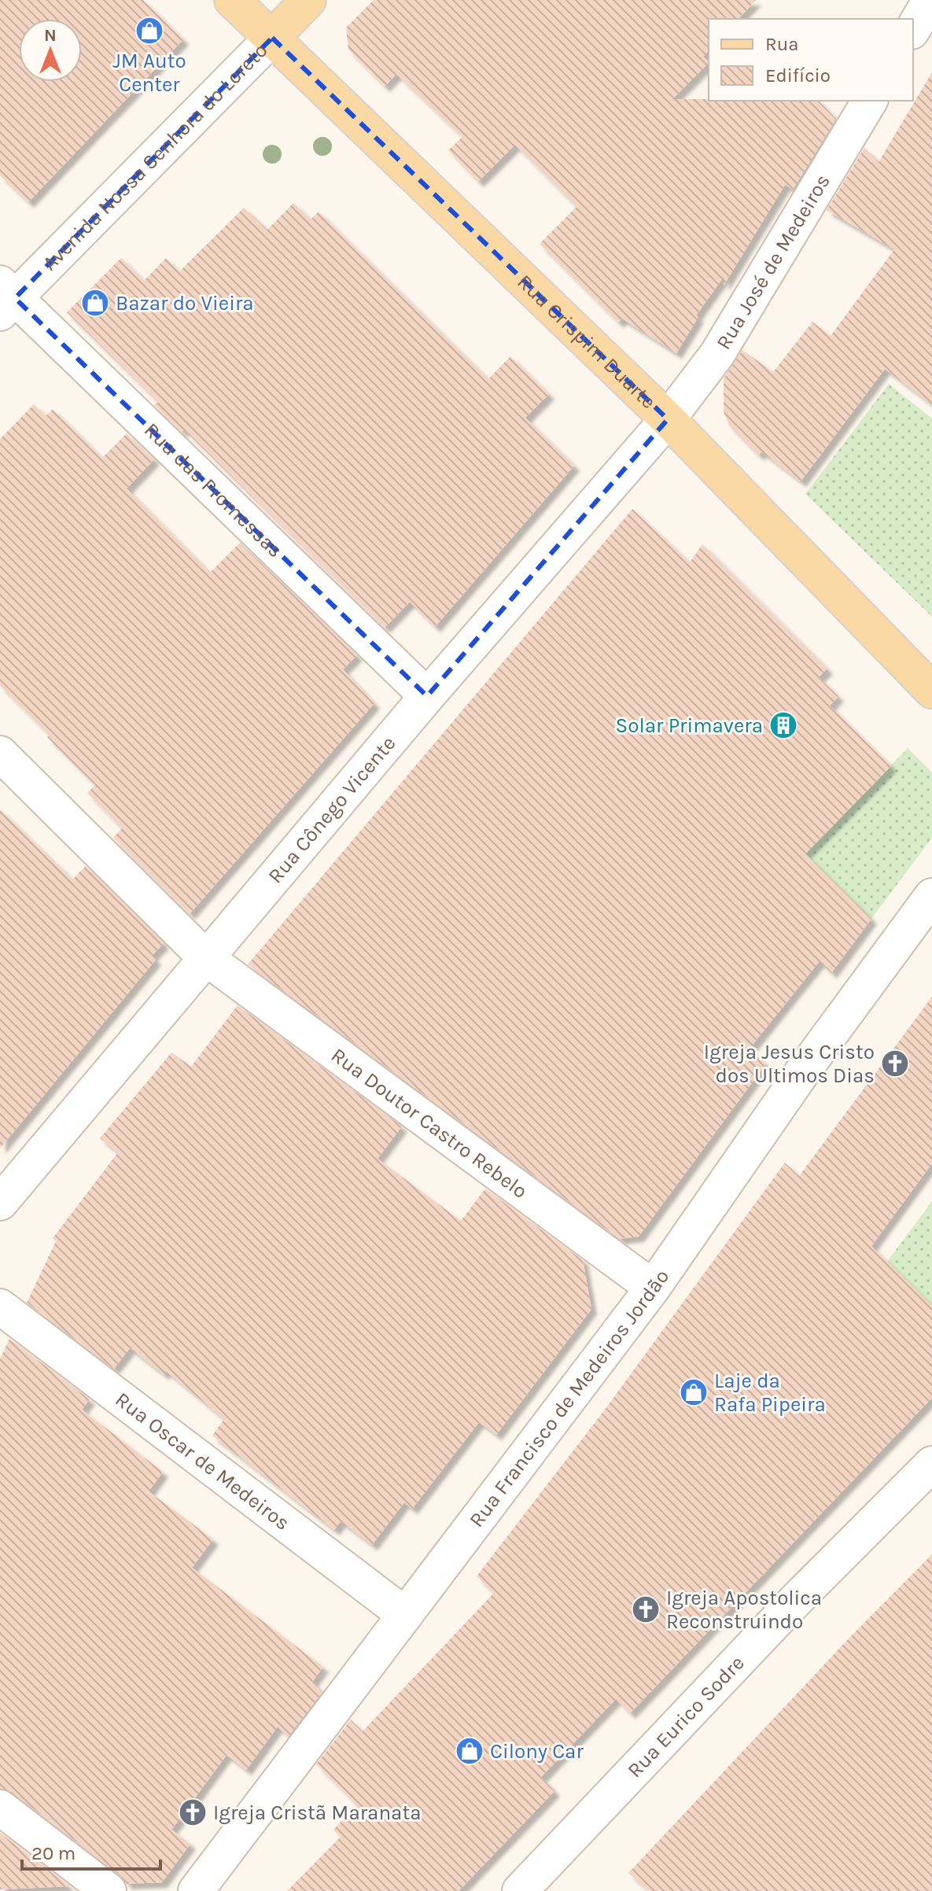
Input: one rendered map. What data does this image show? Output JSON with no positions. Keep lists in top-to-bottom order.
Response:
{
  "streets": {
    "main road": ["Avenida Nossa Senhora do Loreto", "Rua Crispim Duarte"],
    "street": [
      "Rua José de Medeiros",
      "Rua das Promessas",
      "Rua Cônego Vicente",
      "Rua Doutor Castro Rebelo",
      "Rua Francisco de Medeiros Jordão",
      "Rua Oscar de Medeiros",
      "Rua Eurico Sodre"
    ]
  },
  "crossings": [
    ["Avenida Nossa Senhora do Loreto", "Rua Crispim Duarte"],
    ["Avenida Nossa Senhora do Loreto", "Rua das Promessas"],
    ["Rua José de Medeiros", "Rua Crispim Duarte"],
    ["Rua José de Medeiros", "Rua Cônego Vicente"],
    ["Rua Crispim Duarte", "Rua Cônego Vicente"],
    ["Rua das Promessas", "Rua Cônego Vicente"],
    ["Rua Cônego Vicente", "Rua Doutor Castro Rebelo"],
    ["Rua Doutor Castro Rebelo", "Rua Francisco de Medeiros Jordão"],
    ["Rua Francisco de Medeiros Jordão", "Rua Oscar de Medeiros"]
  ],
  "places": {
    "shop": [
      "JM Auto Center",
      "Bazar do Vieira",
      "Laje da Rafa Pipeira",
      "Cilony Car"
    ],
    "building": ["Solar Primavera"],
    "church": ["Igreja Jesus Cristo dos Ultimos Dias", "Igreja Apostolica Reconstruindo", "Igreja Cristã Maranata"]
  },
  "legend": ["Rua", "Edifício"],
  "scale_bar": "20 m",
  "north": "top"
}
